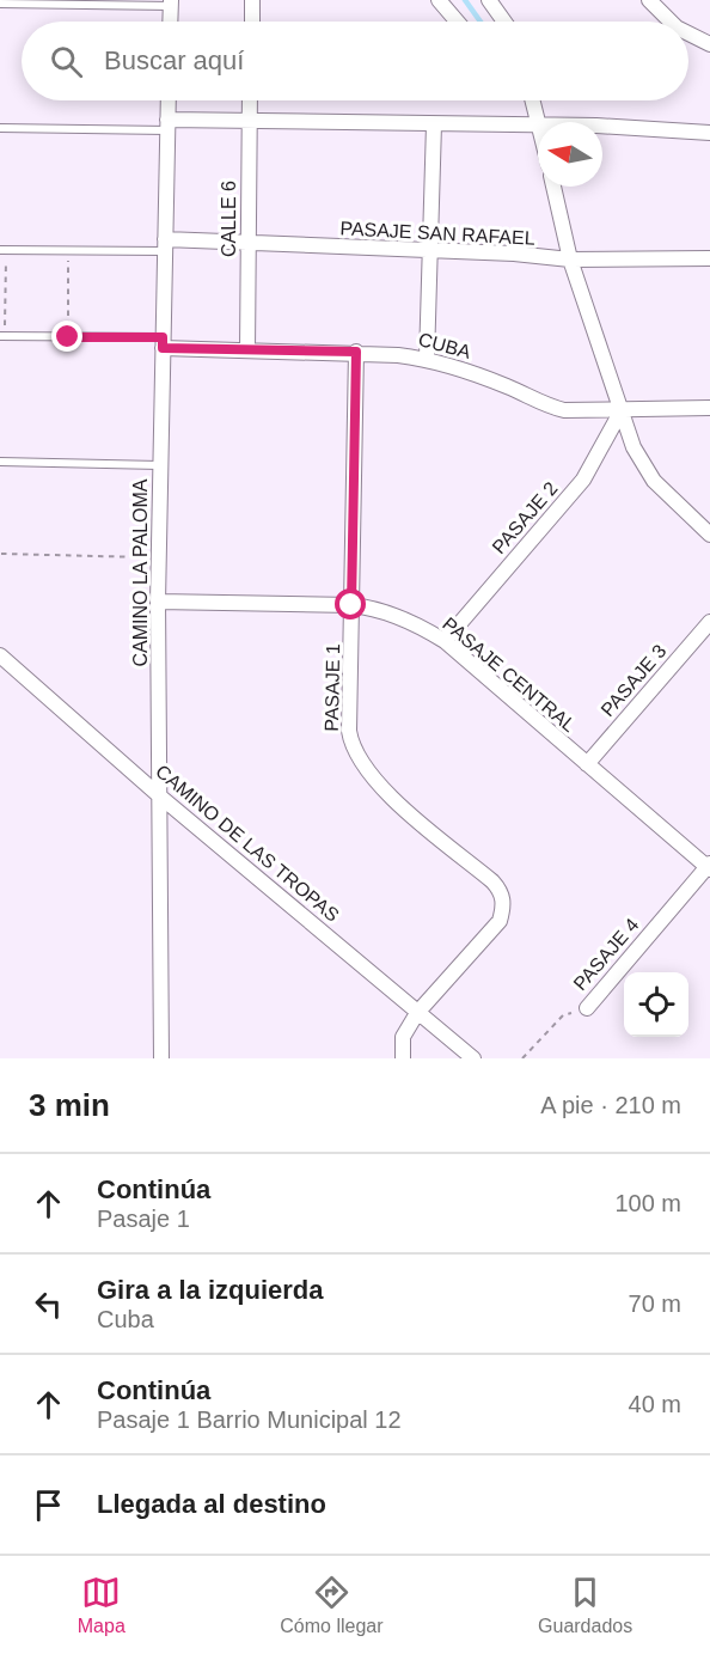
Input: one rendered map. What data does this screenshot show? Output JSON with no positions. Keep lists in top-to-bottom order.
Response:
{
  "streets": {
    "street": [
      "CALLE 6",
      "PASAJE SAN RAFAEL",
      "CUBA",
      "PASAJE 2",
      "CAMINO LA PALOMA",
      "PASAJE CENTRAL",
      "PASAJE 3",
      "PASAJE 1",
      "CAMINO DE LAS TROPAS",
      "PASAJE 4"
    ]
  },
  "crossings": [
    ["CALLE 6", "PASAJE SAN RAFAEL"],
    ["CALLE 6", "CUBA"],
    ["PASAJE SAN RAFAEL", "CAMINO LA PALOMA"],
    ["CUBA", "PASAJE 2"],
    ["CUBA", "CAMINO LA PALOMA"],
    ["CUBA", "PASAJE 1"],
    ["PASAJE 2", "PASAJE CENTRAL"],
    ["CAMINO LA PALOMA", "PASAJE CENTRAL"],
    ["CAMINO LA PALOMA", "CAMINO DE LAS TROPAS"],
    ["PASAJE CENTRAL", "PASAJE 3"],
    ["PASAJE CENTRAL", "PASAJE 1"],
    ["PASAJE CENTRAL", "PASAJE 4"],
    ["PASAJE 1", "CAMINO DE LAS TROPAS"]
  ],
  "north": "left",
  "page": {
    "search": "Buscar aquí",
    "heading": ["3 min", "A pie · 210 m"],
    "list": [
      ["Continúa", "Pasaje 1", "100 m"],
      ["Gira a la izquierda", "Cuba", "70 m"],
      ["Continúa", "Pasaje 1 Barrio Municipal 12", "40 m"],
      "Llegada al destino"
    ],
    "nav": ["Mapa", "Cómo llegar", "Guardados"]
  }
}
